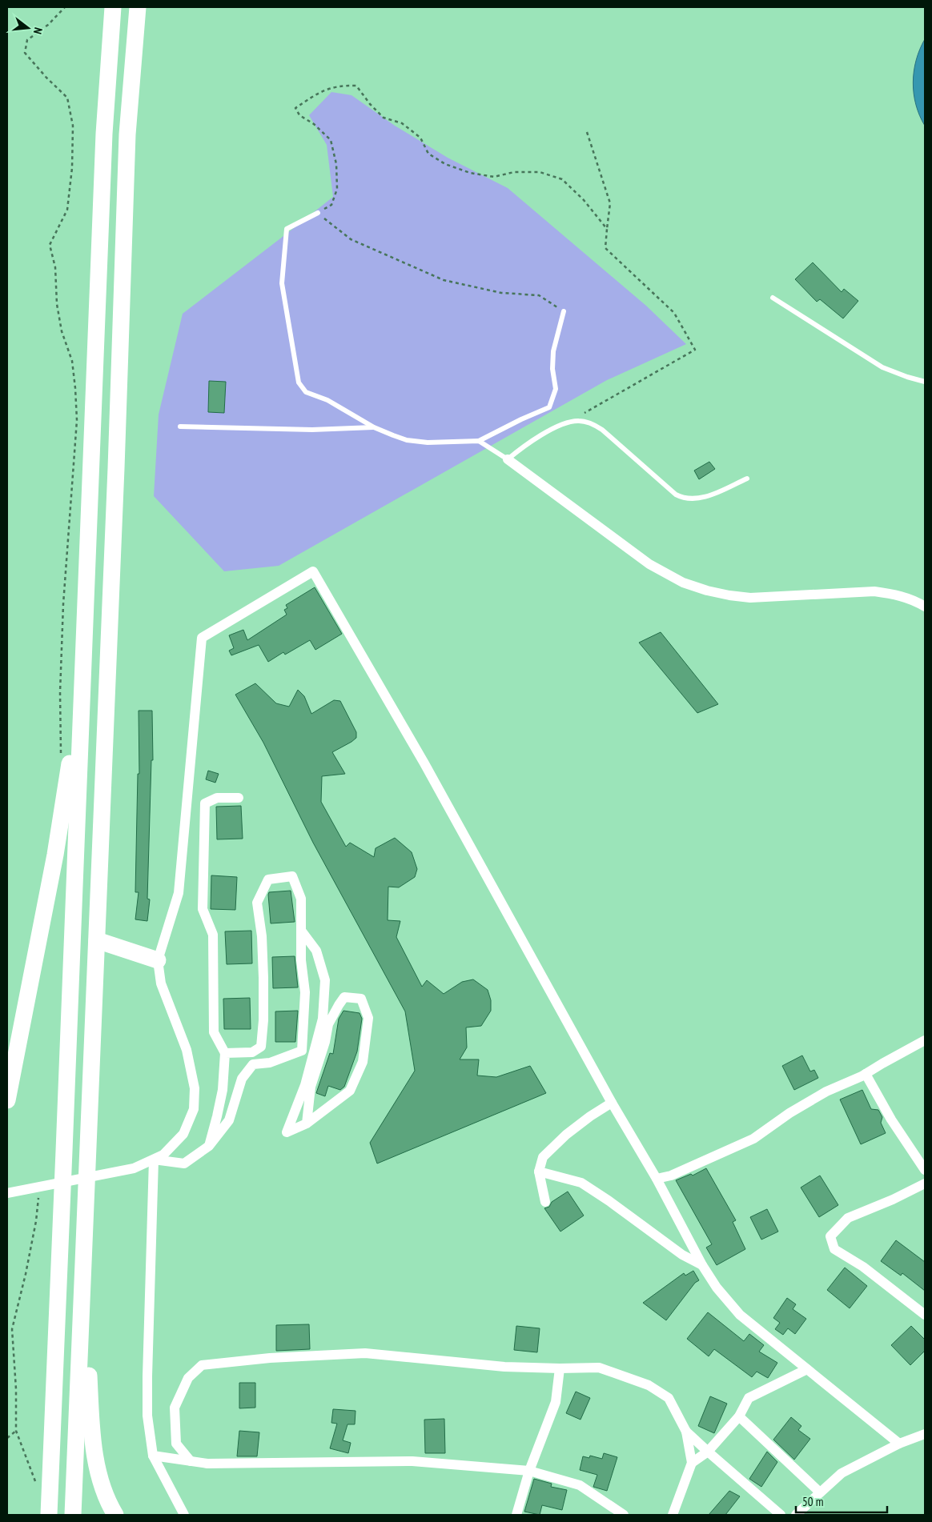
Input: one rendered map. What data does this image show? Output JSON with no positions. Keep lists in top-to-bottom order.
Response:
{
  "scale_bar": "50 m",
  "north": "right"
}
